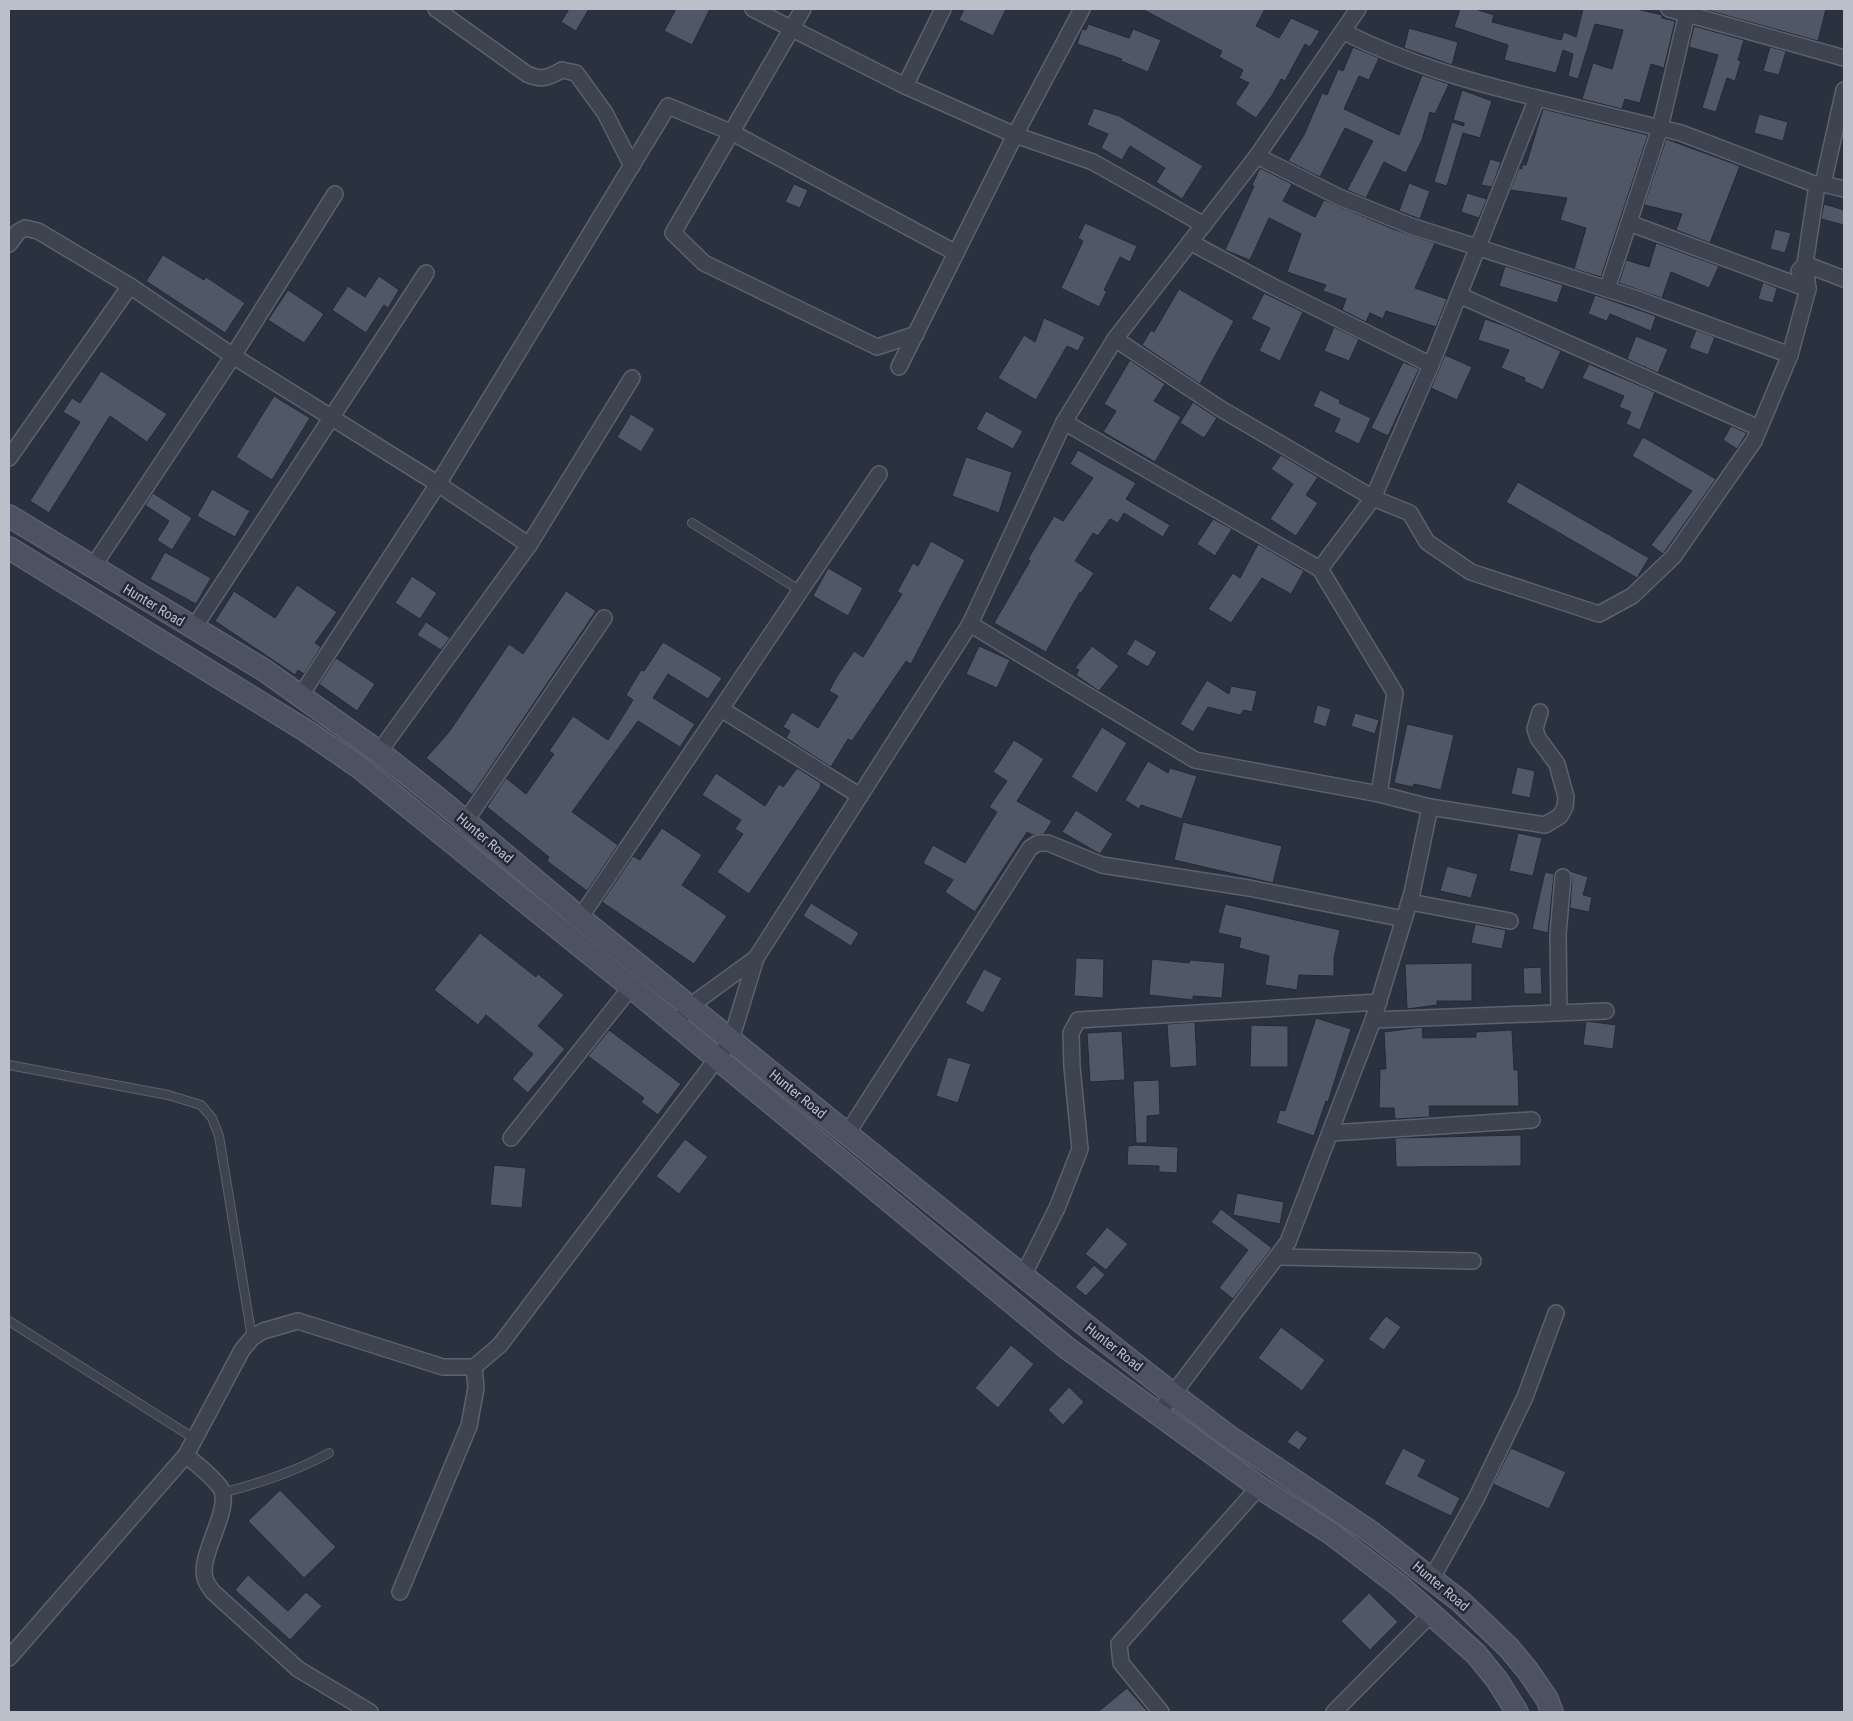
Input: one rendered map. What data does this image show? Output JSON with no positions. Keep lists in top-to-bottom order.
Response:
{
  "streets": {
    "main road": ["Hunter Road"]
  }
}
